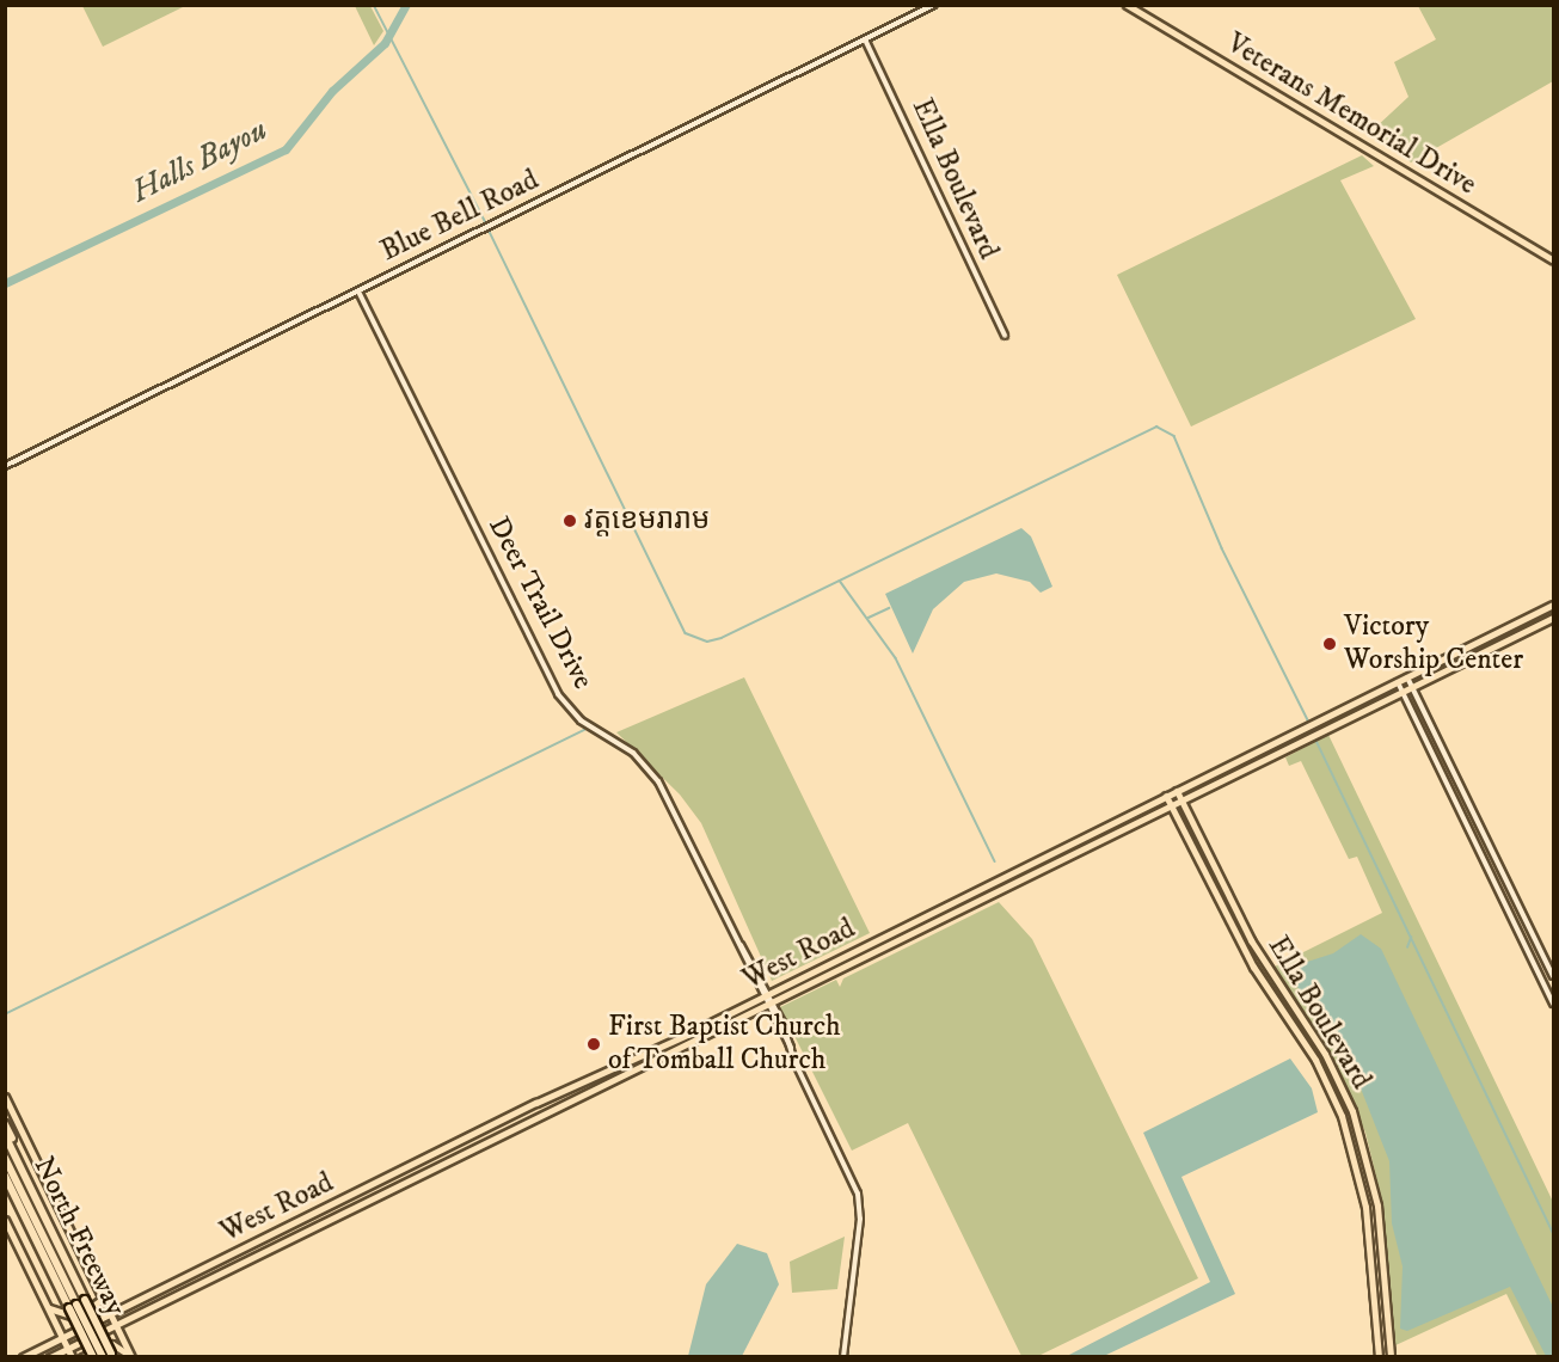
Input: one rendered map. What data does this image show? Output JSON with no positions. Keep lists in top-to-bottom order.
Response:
{
  "streets": {
    "highway": ["North Freeway"],
    "main road": ["Veterans Memorial Drive", "Ella Boulevard", "West Road"],
    "street": ["Blue Bell Road", "Deer Trail Drive"]
  },
  "crossings": [
    ["Ella Boulevard", "Blue Bell Road"],
    ["Ella Boulevard", "West Road"],
    ["Blue Bell Road", "Deer Trail Drive"],
    ["Deer Trail Drive", "West Road"]
  ],
  "water": ["Halls Bayou"],
  "places": ["វត្តខេមរារាម", "Victory Worship Center", "First Baptist Church of Tomball Church"]
}
